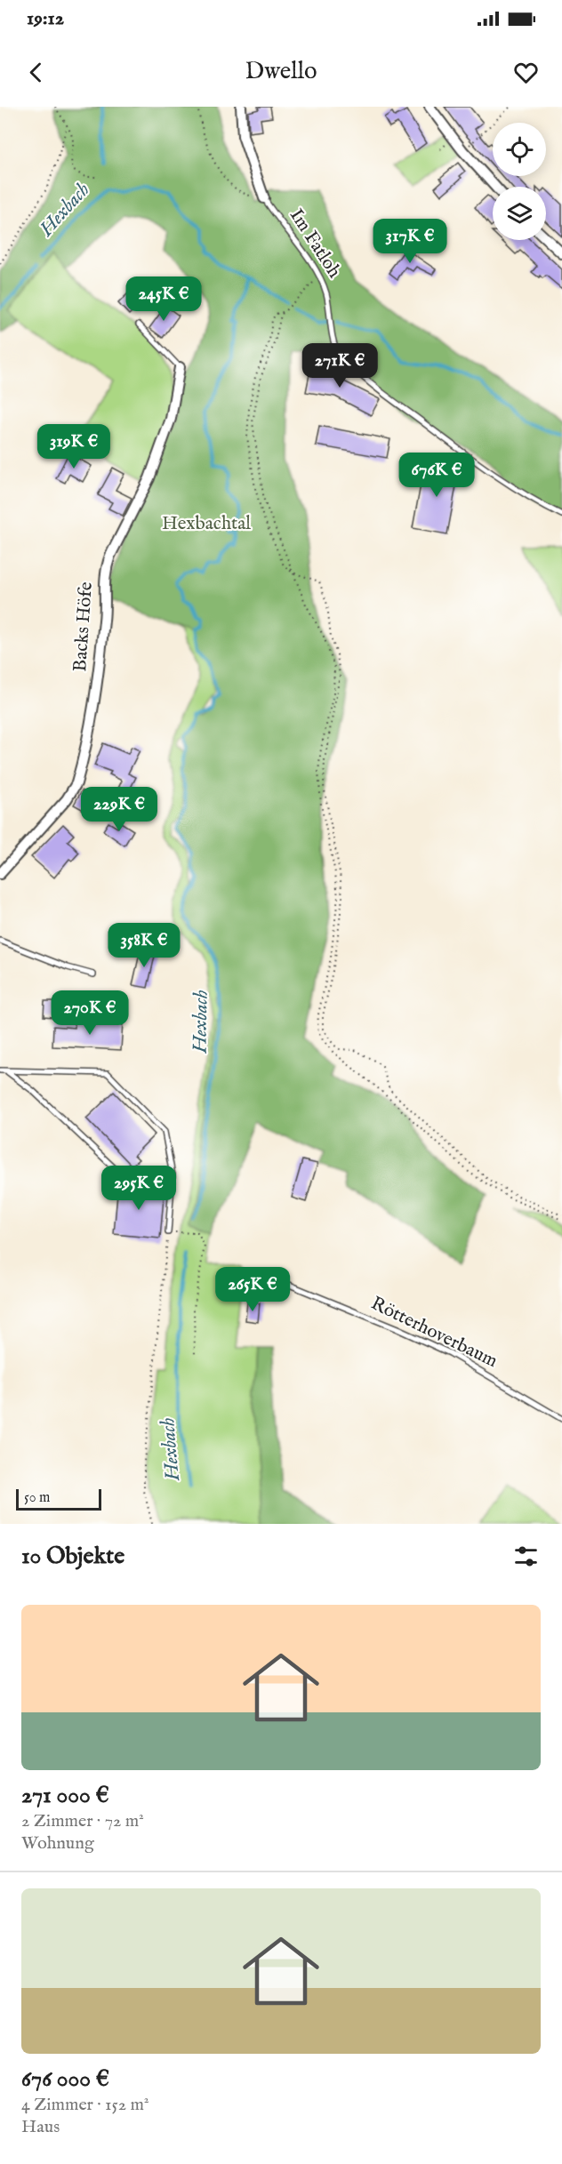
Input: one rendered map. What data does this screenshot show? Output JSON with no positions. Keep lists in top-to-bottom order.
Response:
{
  "streets": {
    "street": ["Im Fatloh", "Backs Höfe"],
    "lane": ["Rötterhoverbaum"]
  },
  "water": ["Hexbach"],
  "parks": ["Hexbachtal"],
  "scale_bar": "50 m",
  "page": {
    "status": "19:12",
    "header": "Dwello",
    "price": [
      "317K €",
      "245K €",
      "271K €",
      "319K €",
      "676K €",
      "229K €",
      "358K €",
      "270K €",
      "295K €",
      "265K €"
    ],
    "scale": "50 m",
    "heading": "10 Objekte",
    "list": [
      {
        "name": "271 000 €",
        "note": "2 Zimmer · 72 m² · Wohnung"
      },
      {
        "name": "676 000 €",
        "note": "4 Zimmer · 152 m² · Haus"
      }
    ]
  }
}
